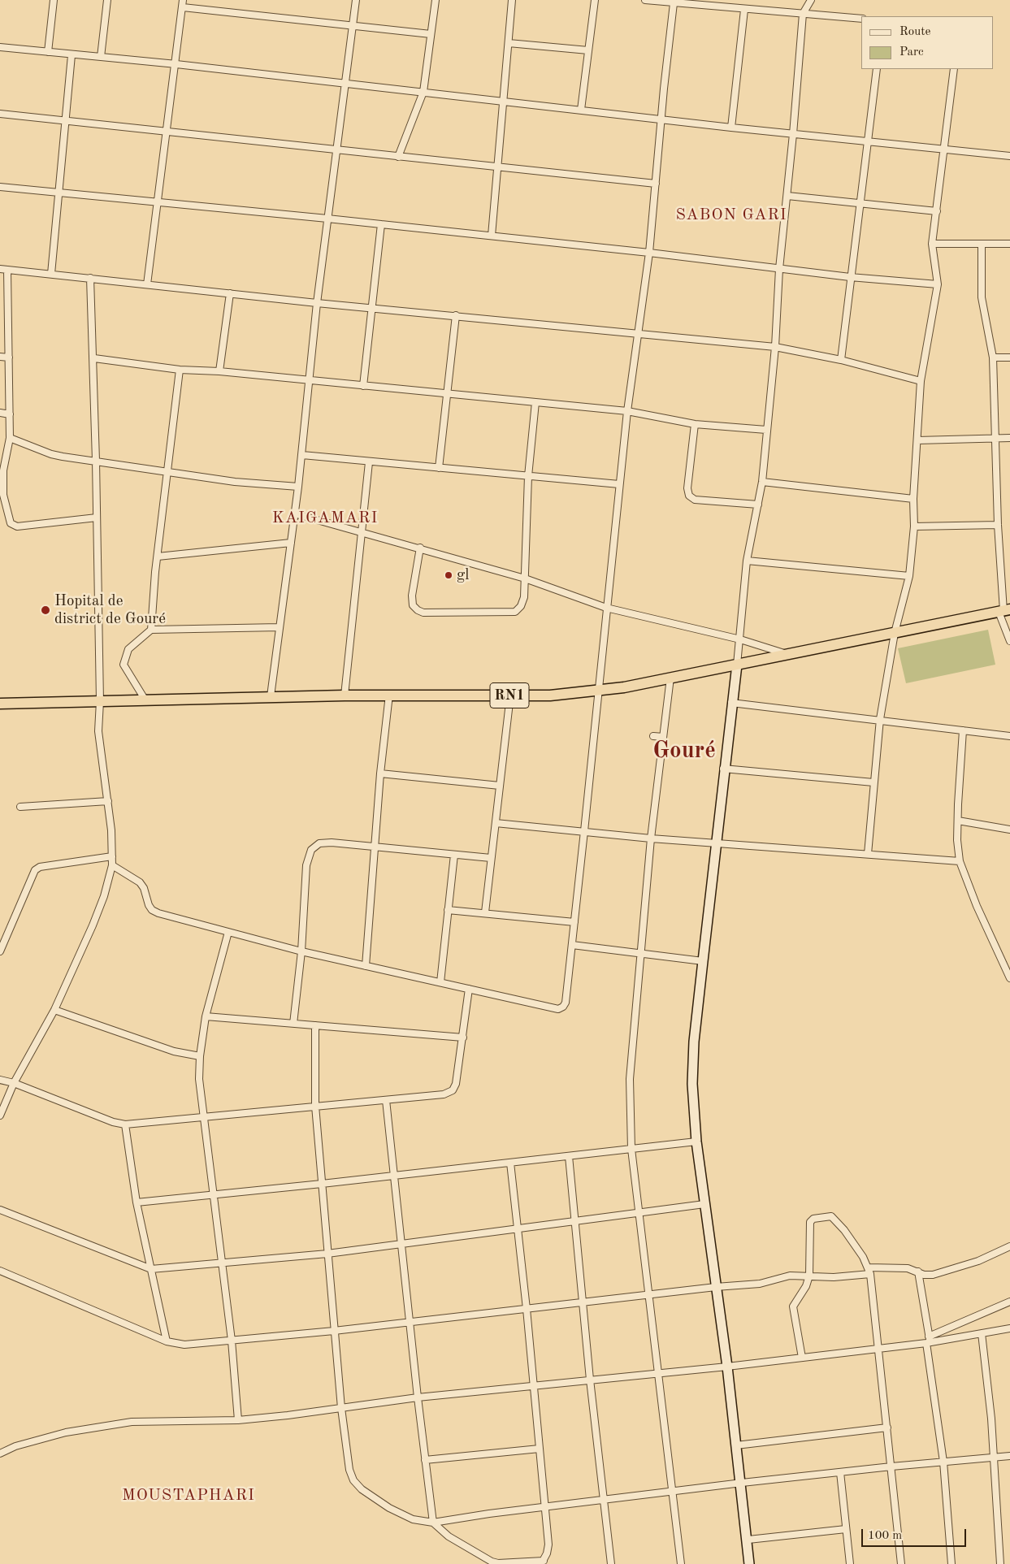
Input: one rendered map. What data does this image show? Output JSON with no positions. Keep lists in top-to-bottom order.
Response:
{
  "streets": {
    "highway": ["RN1"]
  },
  "districts": [
    "SABON GARI",
    "KAIGAMARI",
    "Gouré",
    "MOUSTAPHARI"
  ],
  "places": ["gl", "Hopital de district de Gouré"],
  "legend": ["Route", "Parc"],
  "scale_bar": "100 m"
}
